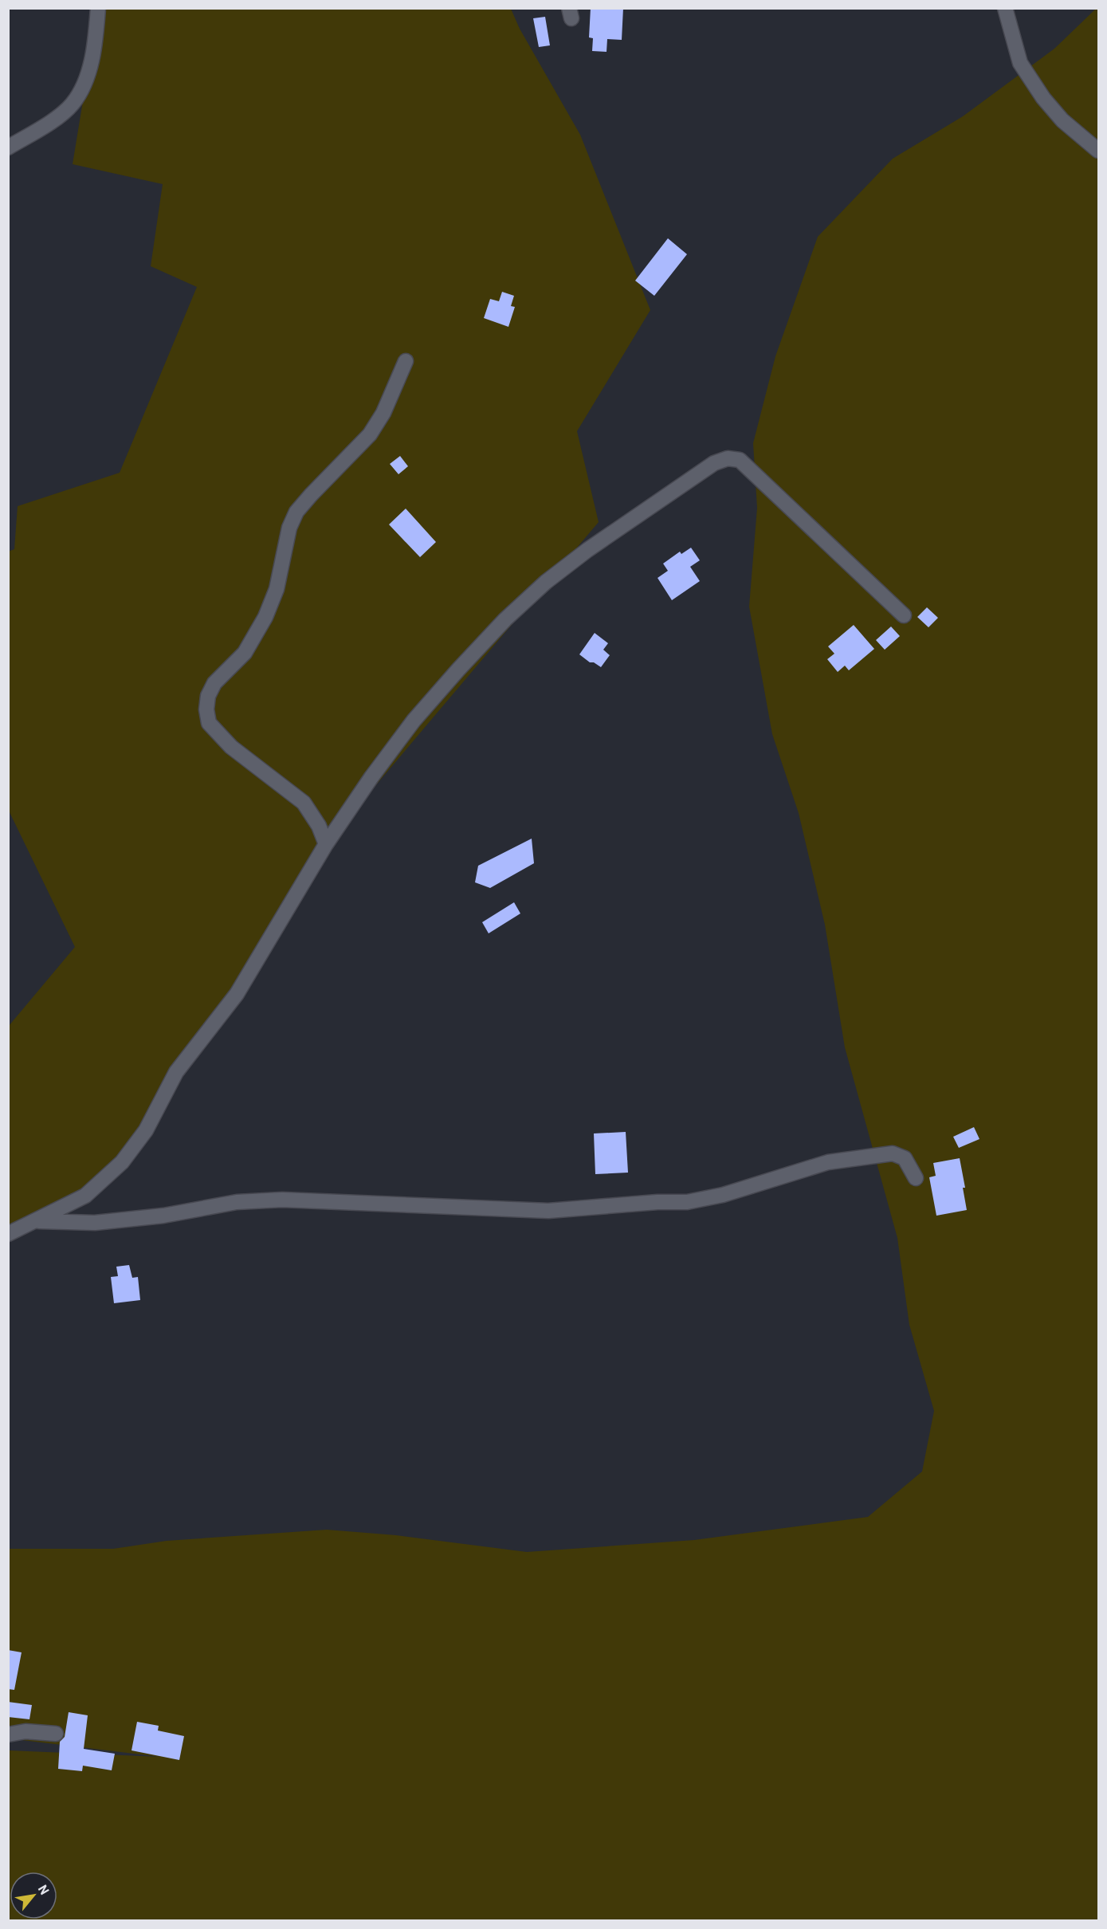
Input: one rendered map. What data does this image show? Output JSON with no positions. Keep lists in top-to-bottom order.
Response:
{
  "north": "top right"
}
